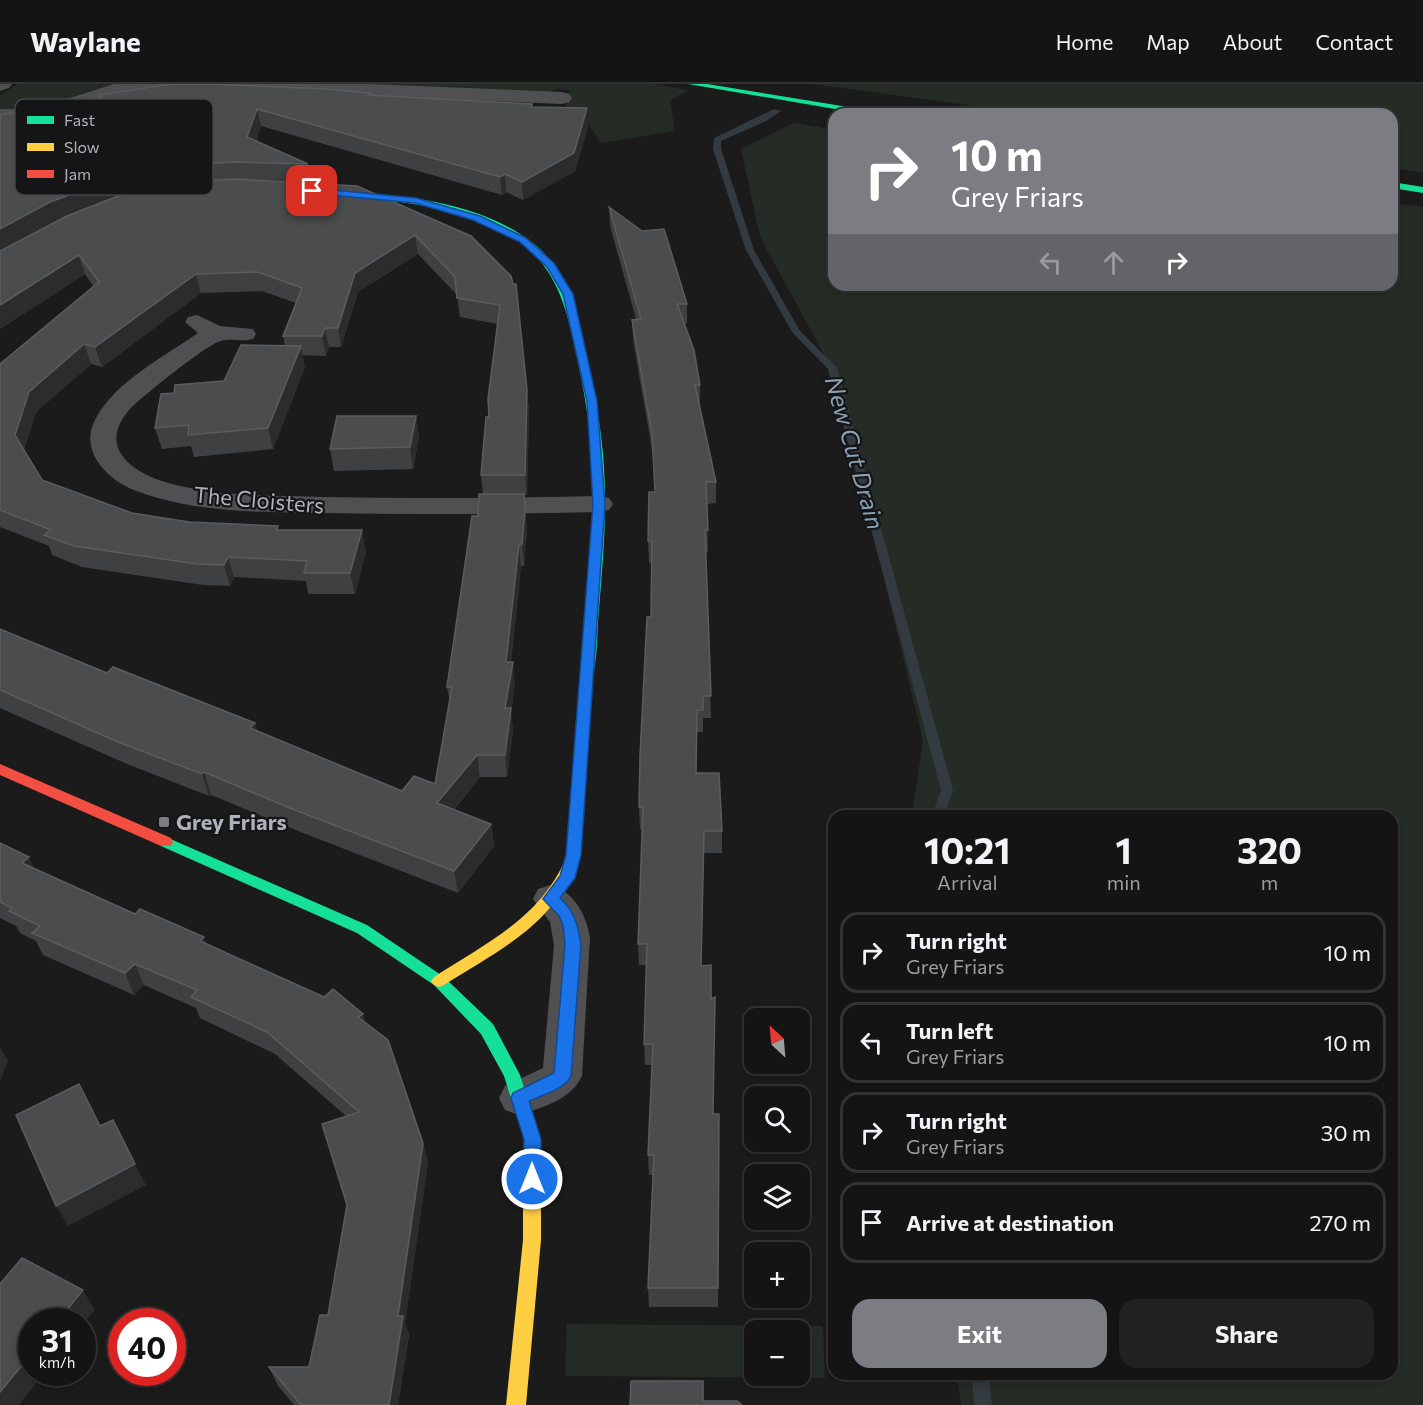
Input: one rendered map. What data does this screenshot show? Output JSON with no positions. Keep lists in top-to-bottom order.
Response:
{
  "streets": {
    "street": ["The Cloisters"]
  },
  "water": ["New Cut Drain"],
  "places": {
    "transit": ["Grey Friars"]
  },
  "legend": ["Fast", "Slow", "Jam"],
  "north": "top left",
  "page": {
    "header": "Waylane",
    "nav": [
      "Home",
      "Map",
      "About",
      "Contact"
    ],
    "turn": ["10 m", "Grey Friars"],
    "eta": [
      "10:21",
      "Arrival",
      "1",
      "min",
      "320",
      "m"
    ],
    "list": [
      {
        "name": "Turn right",
        "note": "Grey Friars",
        "value": "10 m"
      },
      {
        "name": "Turn left",
        "note": "Grey Friars",
        "value": "10 m"
      },
      {
        "name": "Turn right",
        "note": "Grey Friars",
        "value": "30 m"
      },
      {
        "name": "Arrive at destination",
        "value": "270 m"
      }
    ],
    "map_buttons": ["+", "−"],
    "buttons": ["Exit", "Share"],
    "speed": "31 km/h",
    "limit": "40"
  }
}
